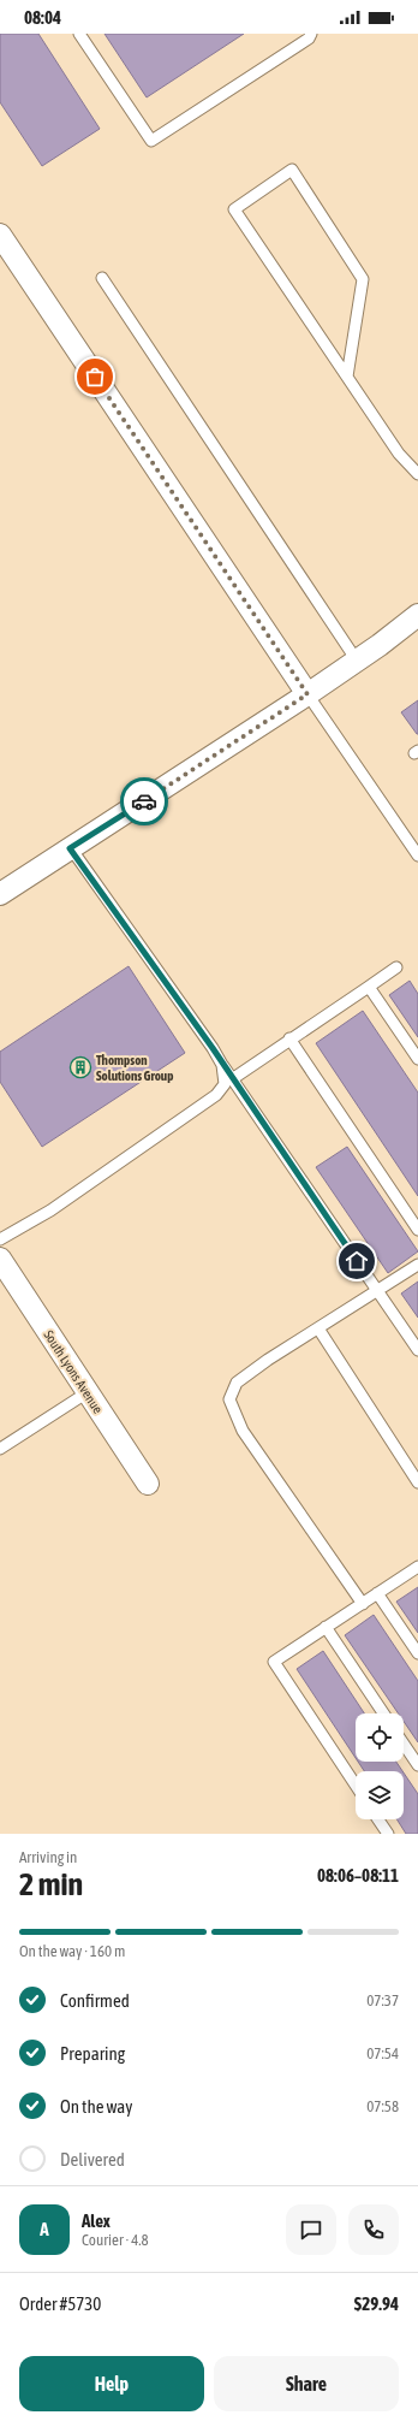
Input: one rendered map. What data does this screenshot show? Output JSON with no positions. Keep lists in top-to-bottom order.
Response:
{
  "streets": {
    "street": ["South Lyons Avenue"]
  },
  "places": {
    "building": ["Thompson Solutions Group"]
  },
  "page": {
    "status": "08:04",
    "heading": ["2 min", "Arriving in", "08:06–08:11"],
    "panel": [
      "Alex",
      "Courier · 4.8",
      "Order #5730",
      "$29.94"
    ],
    "bar": "On the way · 160 m",
    "list": [
      ["Confirmed", "07:37"],
      ["Preparing", "07:54"],
      ["On the way", "07:58"],
      "Delivered"
    ],
    "round": "A",
    "buttons": ["Help", "Share"]
  }
}
